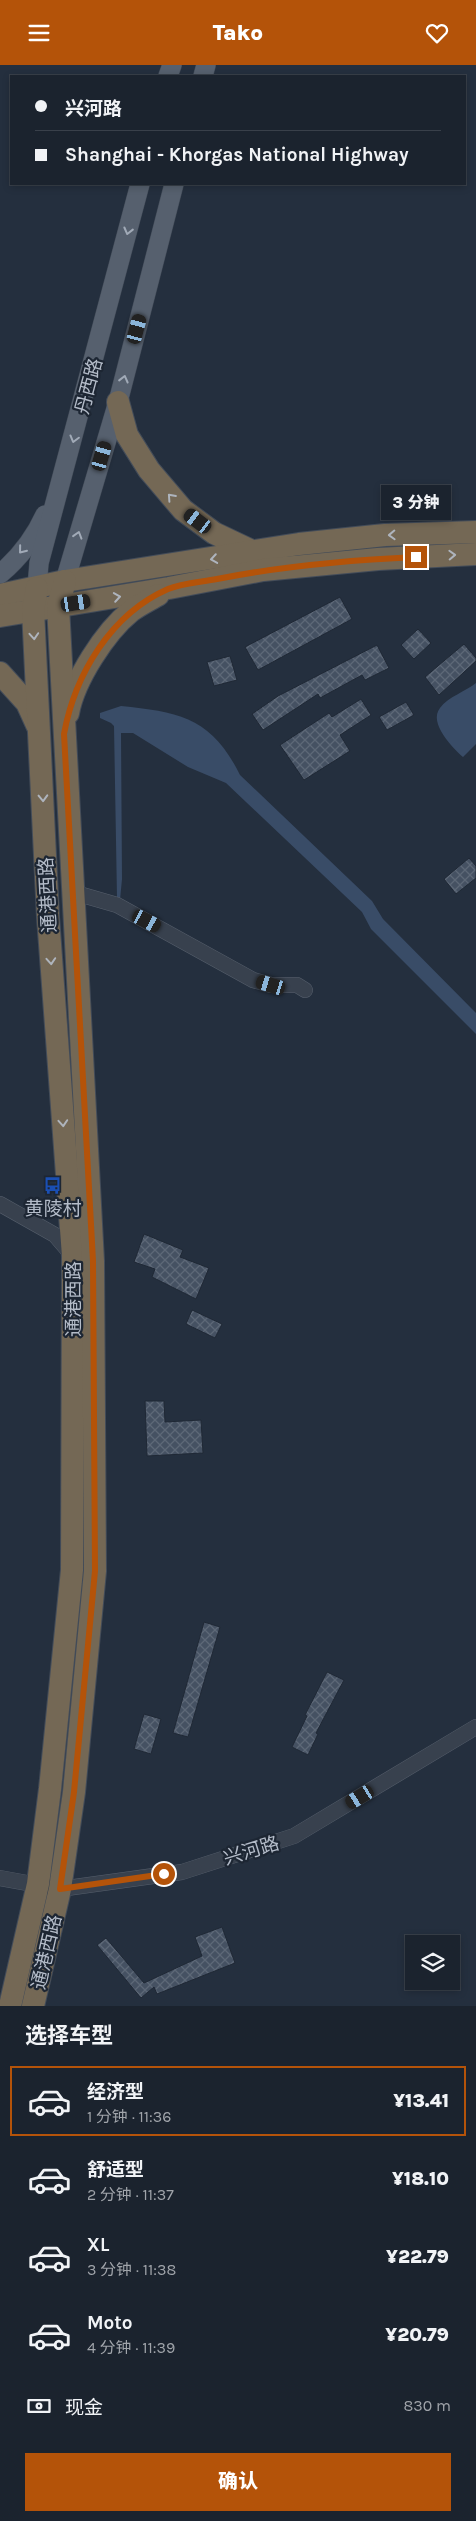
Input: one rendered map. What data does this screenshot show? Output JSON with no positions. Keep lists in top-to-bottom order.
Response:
{
  "streets": {
    "highway": ["通港西路"],
    "main road": ["丹西路"],
    "street": ["兴河路"]
  },
  "crossings": [
    ["丹西路", "通港西路"],
    ["通港西路", "兴河路"]
  ],
  "places": {
    "bus stop": ["黄陵村"]
  },
  "page": {
    "header": "Tako",
    "banner": ["兴河路", "Shanghai - Khorgas National Highway"],
    "bubble": "3 分钟",
    "heading": "选择车型",
    "list": [
      {
        "name": "经济型",
        "note": "1 分钟 · 11:36",
        "value": "¥13.41"
      },
      {
        "name": "舒适型",
        "note": "2 分钟 · 11:37",
        "value": "¥18.10"
      },
      {
        "name": "XL",
        "note": "3 分钟 · 11:38",
        "value": "¥22.79"
      },
      {
        "name": "Moto",
        "note": "4 分钟 · 11:39",
        "value": "¥20.79"
      }
    ],
    "pay": ["现金", "830 m"],
    "buttons": "确认"
  }
}
